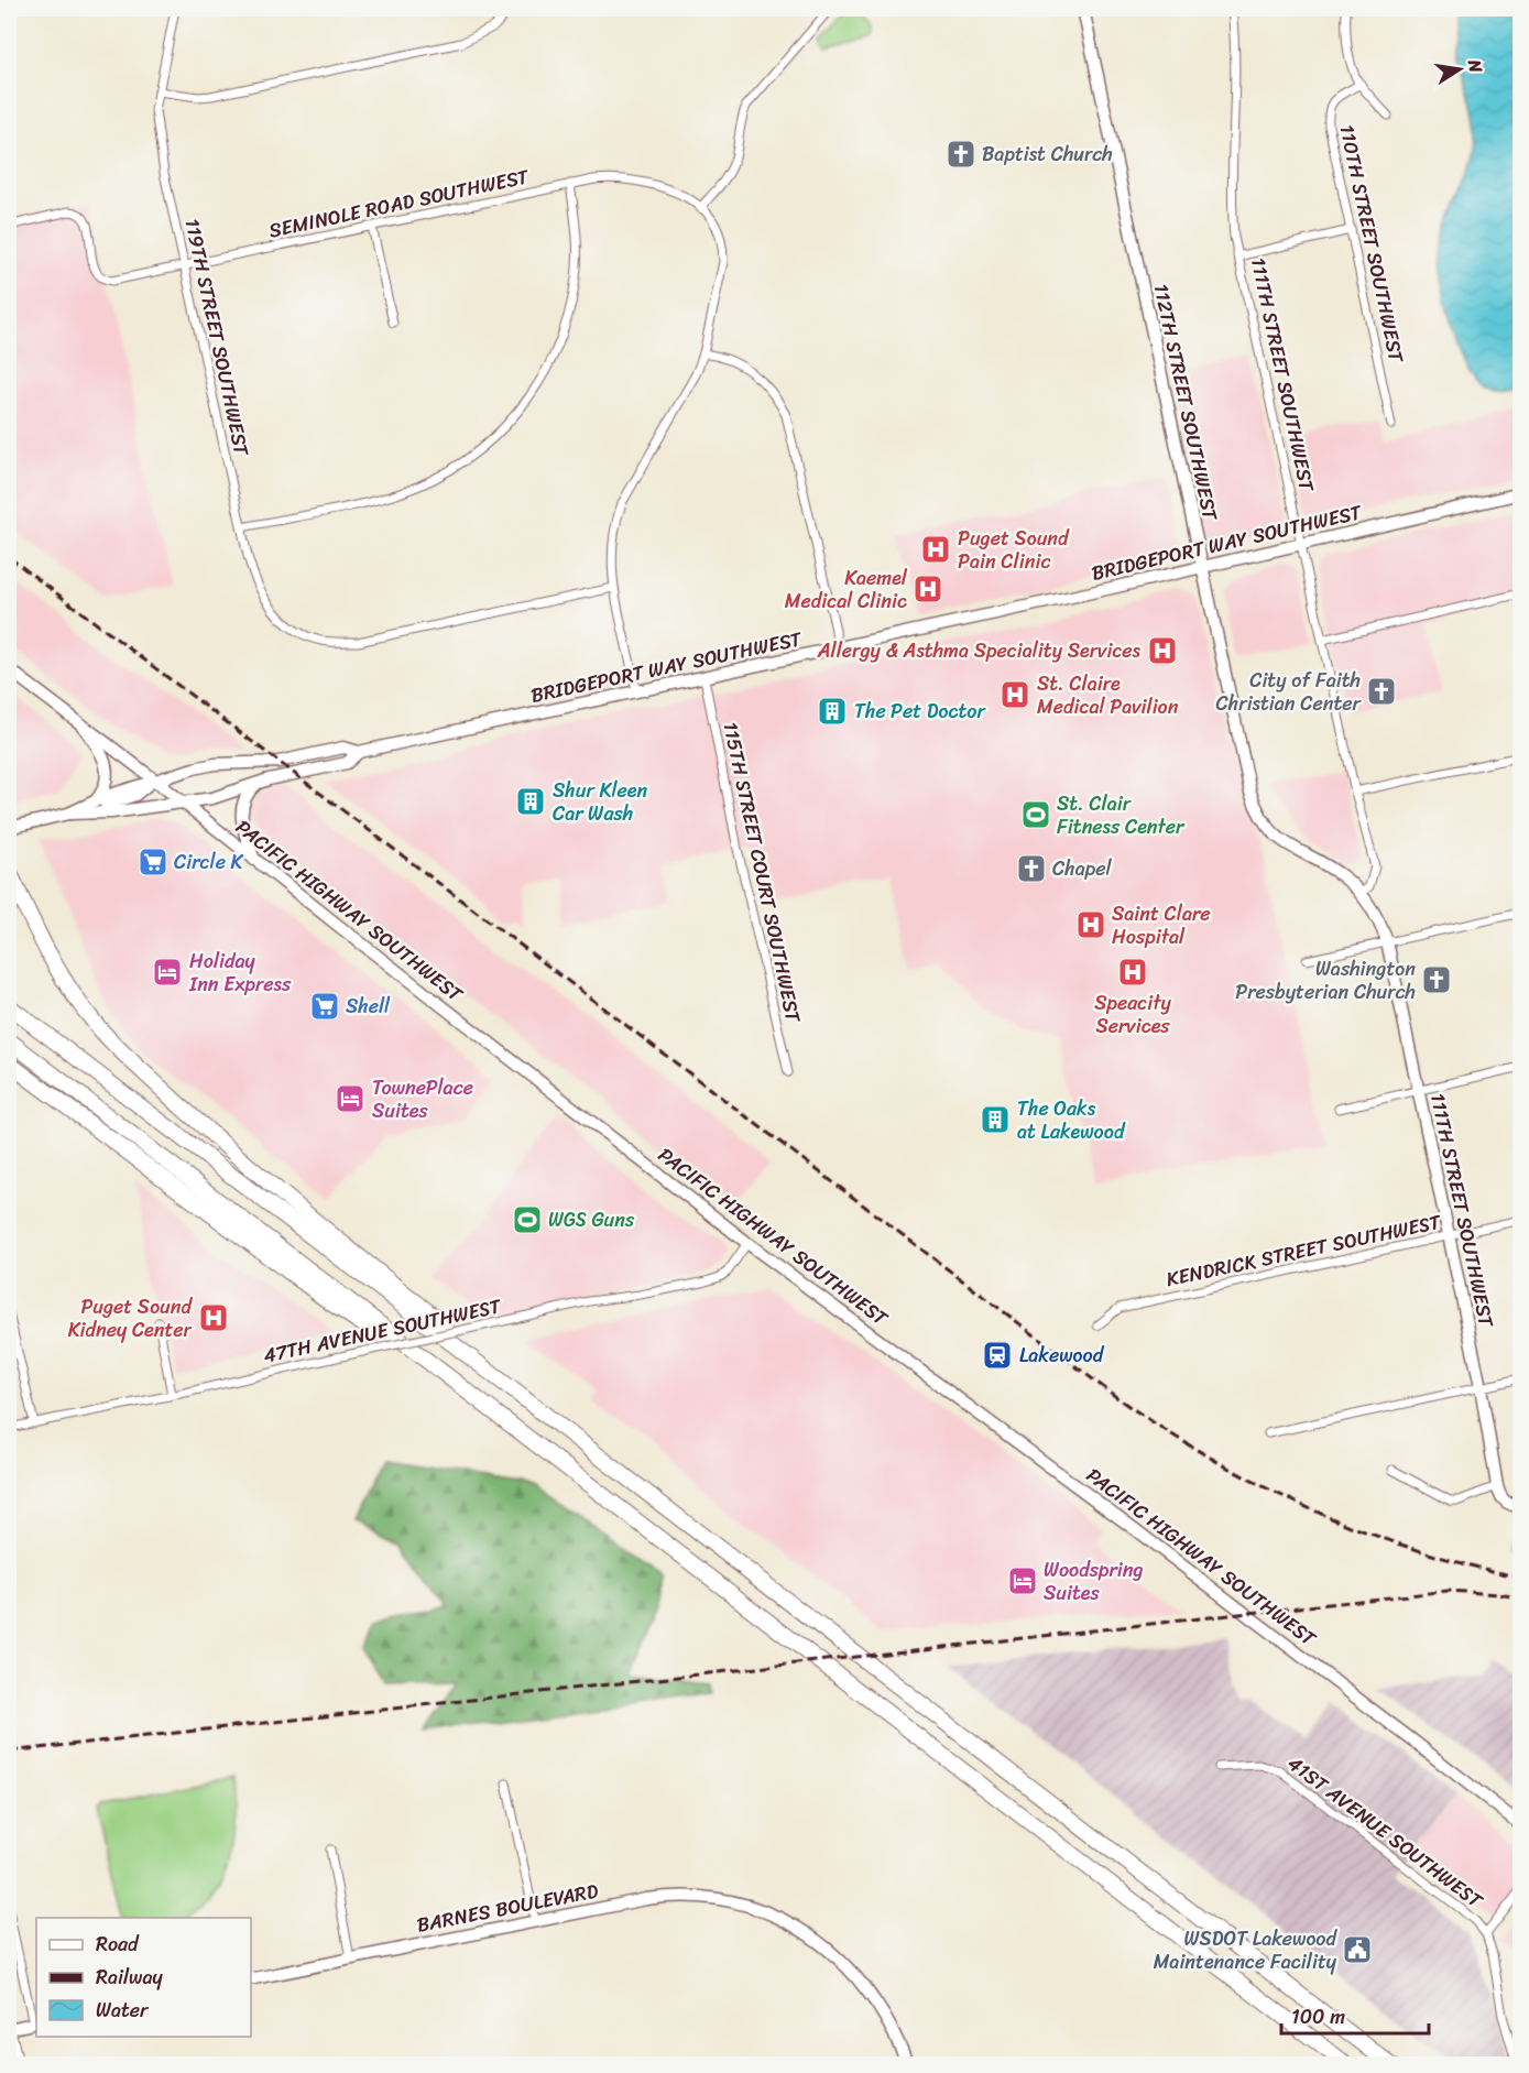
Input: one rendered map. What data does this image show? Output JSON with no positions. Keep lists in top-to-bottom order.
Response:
{
  "streets": {
    "main road": [
      "111TH STREET SOUTHWEST",
      "112TH STREET SOUTHWEST",
      "BRIDGEPORT WAY SOUTHWEST",
      "PACIFIC HIGHWAY SOUTHWEST",
      "BARNES BOULEVARD"
    ],
    "street": [
      "SEMINOLE ROAD SOUTHWEST",
      "110TH STREET SOUTHWEST",
      "119TH STREET SOUTHWEST",
      "115TH STREET COURT SOUTHWEST",
      "KENDRICK STREET SOUTHWEST",
      "47TH AVENUE SOUTHWEST",
      "41ST AVENUE SOUTHWEST"
    ]
  },
  "crossings": [
    ["SEMINOLE ROAD SOUTHWEST", "119TH STREET SOUTHWEST"],
    ["111TH STREET SOUTHWEST", "112TH STREET SOUTHWEST"],
    ["111TH STREET SOUTHWEST", "BRIDGEPORT WAY SOUTHWEST"],
    ["111TH STREET SOUTHWEST", "KENDRICK STREET SOUTHWEST"],
    ["112TH STREET SOUTHWEST", "BRIDGEPORT WAY SOUTHWEST"],
    ["BRIDGEPORT WAY SOUTHWEST", "115TH STREET COURT SOUTHWEST"],
    ["BRIDGEPORT WAY SOUTHWEST", "PACIFIC HIGHWAY SOUTHWEST"],
    ["PACIFIC HIGHWAY SOUTHWEST", "47TH AVENUE SOUTHWEST"]
  ],
  "places": {
    "church": [
      "Baptist Church",
      "City of Faith Christian Center",
      "Chapel",
      "Washington Presbyterian Church"
    ],
    "hospital": [
      "Puget Sound Pain Clinic",
      "Kaemel Medical Clinic",
      "Allergy & Asthma Speciality Services",
      "St. Claire Medical Pavilion",
      "Saint Clare Hospital",
      "Speacity Services",
      "Puget Sound Kidney Center"
    ],
    "building": ["The Pet Doctor", "Shur Kleen Car Wash", "The Oaks at Lakewood"],
    "sports": ["St. Clair Fitness Center", "WGS Guns"],
    "supermarket": ["Circle K", "Shell"],
    "hotel": ["Holiday Inn Express", "TownePlace Suites", "Woodspring Suites"],
    "station": ["Lakewood"],
    "public building": ["WSDOT Lakewood Maintenance Facility"]
  },
  "legend": ["Road", "Railway", "Water"],
  "scale_bar": "100 m",
  "north": "right"
}
